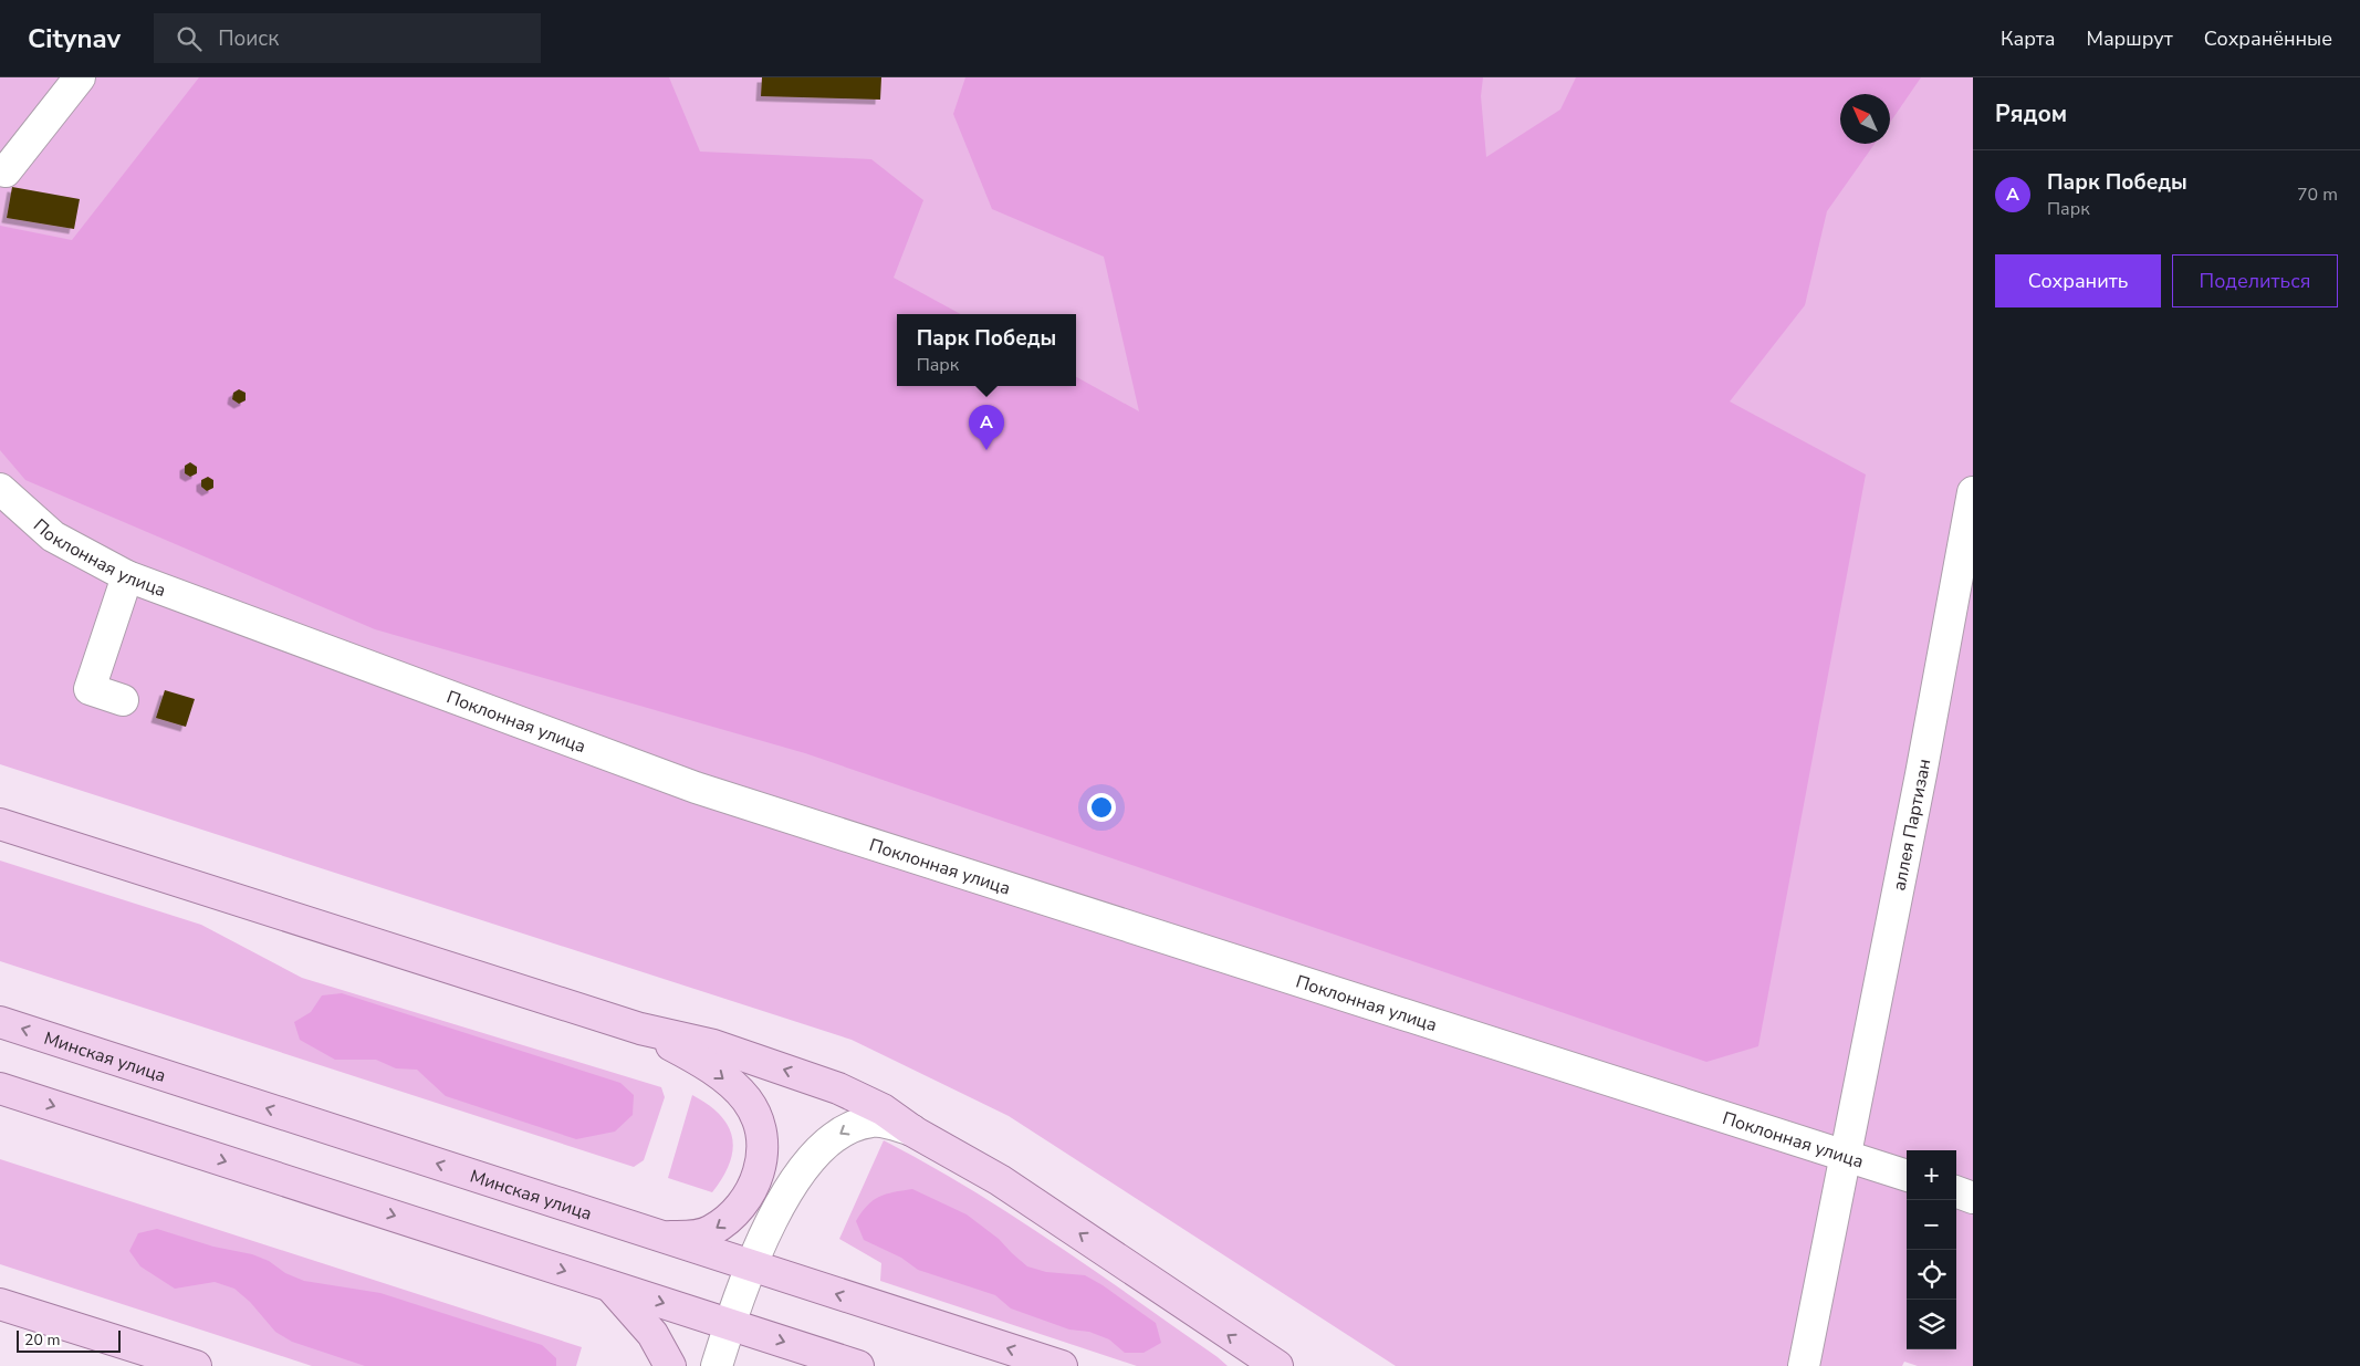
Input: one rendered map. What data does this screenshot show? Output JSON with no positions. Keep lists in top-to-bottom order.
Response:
{
  "streets": {
    "main road": ["Минская улица"],
    "street": ["Поклонная улица", "аллея Партизан"]
  },
  "crossings": [
    ["Поклонная улица", "аллея Партизан"]
  ],
  "scale_bar": "20 m",
  "north": "top left",
  "page": {
    "header": "Citynav",
    "search": "Поиск",
    "nav": ["Карта", "Маршрут", "Сохранённые"],
    "heading": "Рядом",
    "list": [
      {
        "mark": "A",
        "name": "Парк Победы",
        "note": "Парк",
        "value": "70 m"
      }
    ],
    "buttons": ["Сохранить", "Поделиться"],
    "popup": ["Парк Победы", "Парк"],
    "pins": "A",
    "map_buttons": ["+", "−"],
    "scale": "20 m"
  }
}
